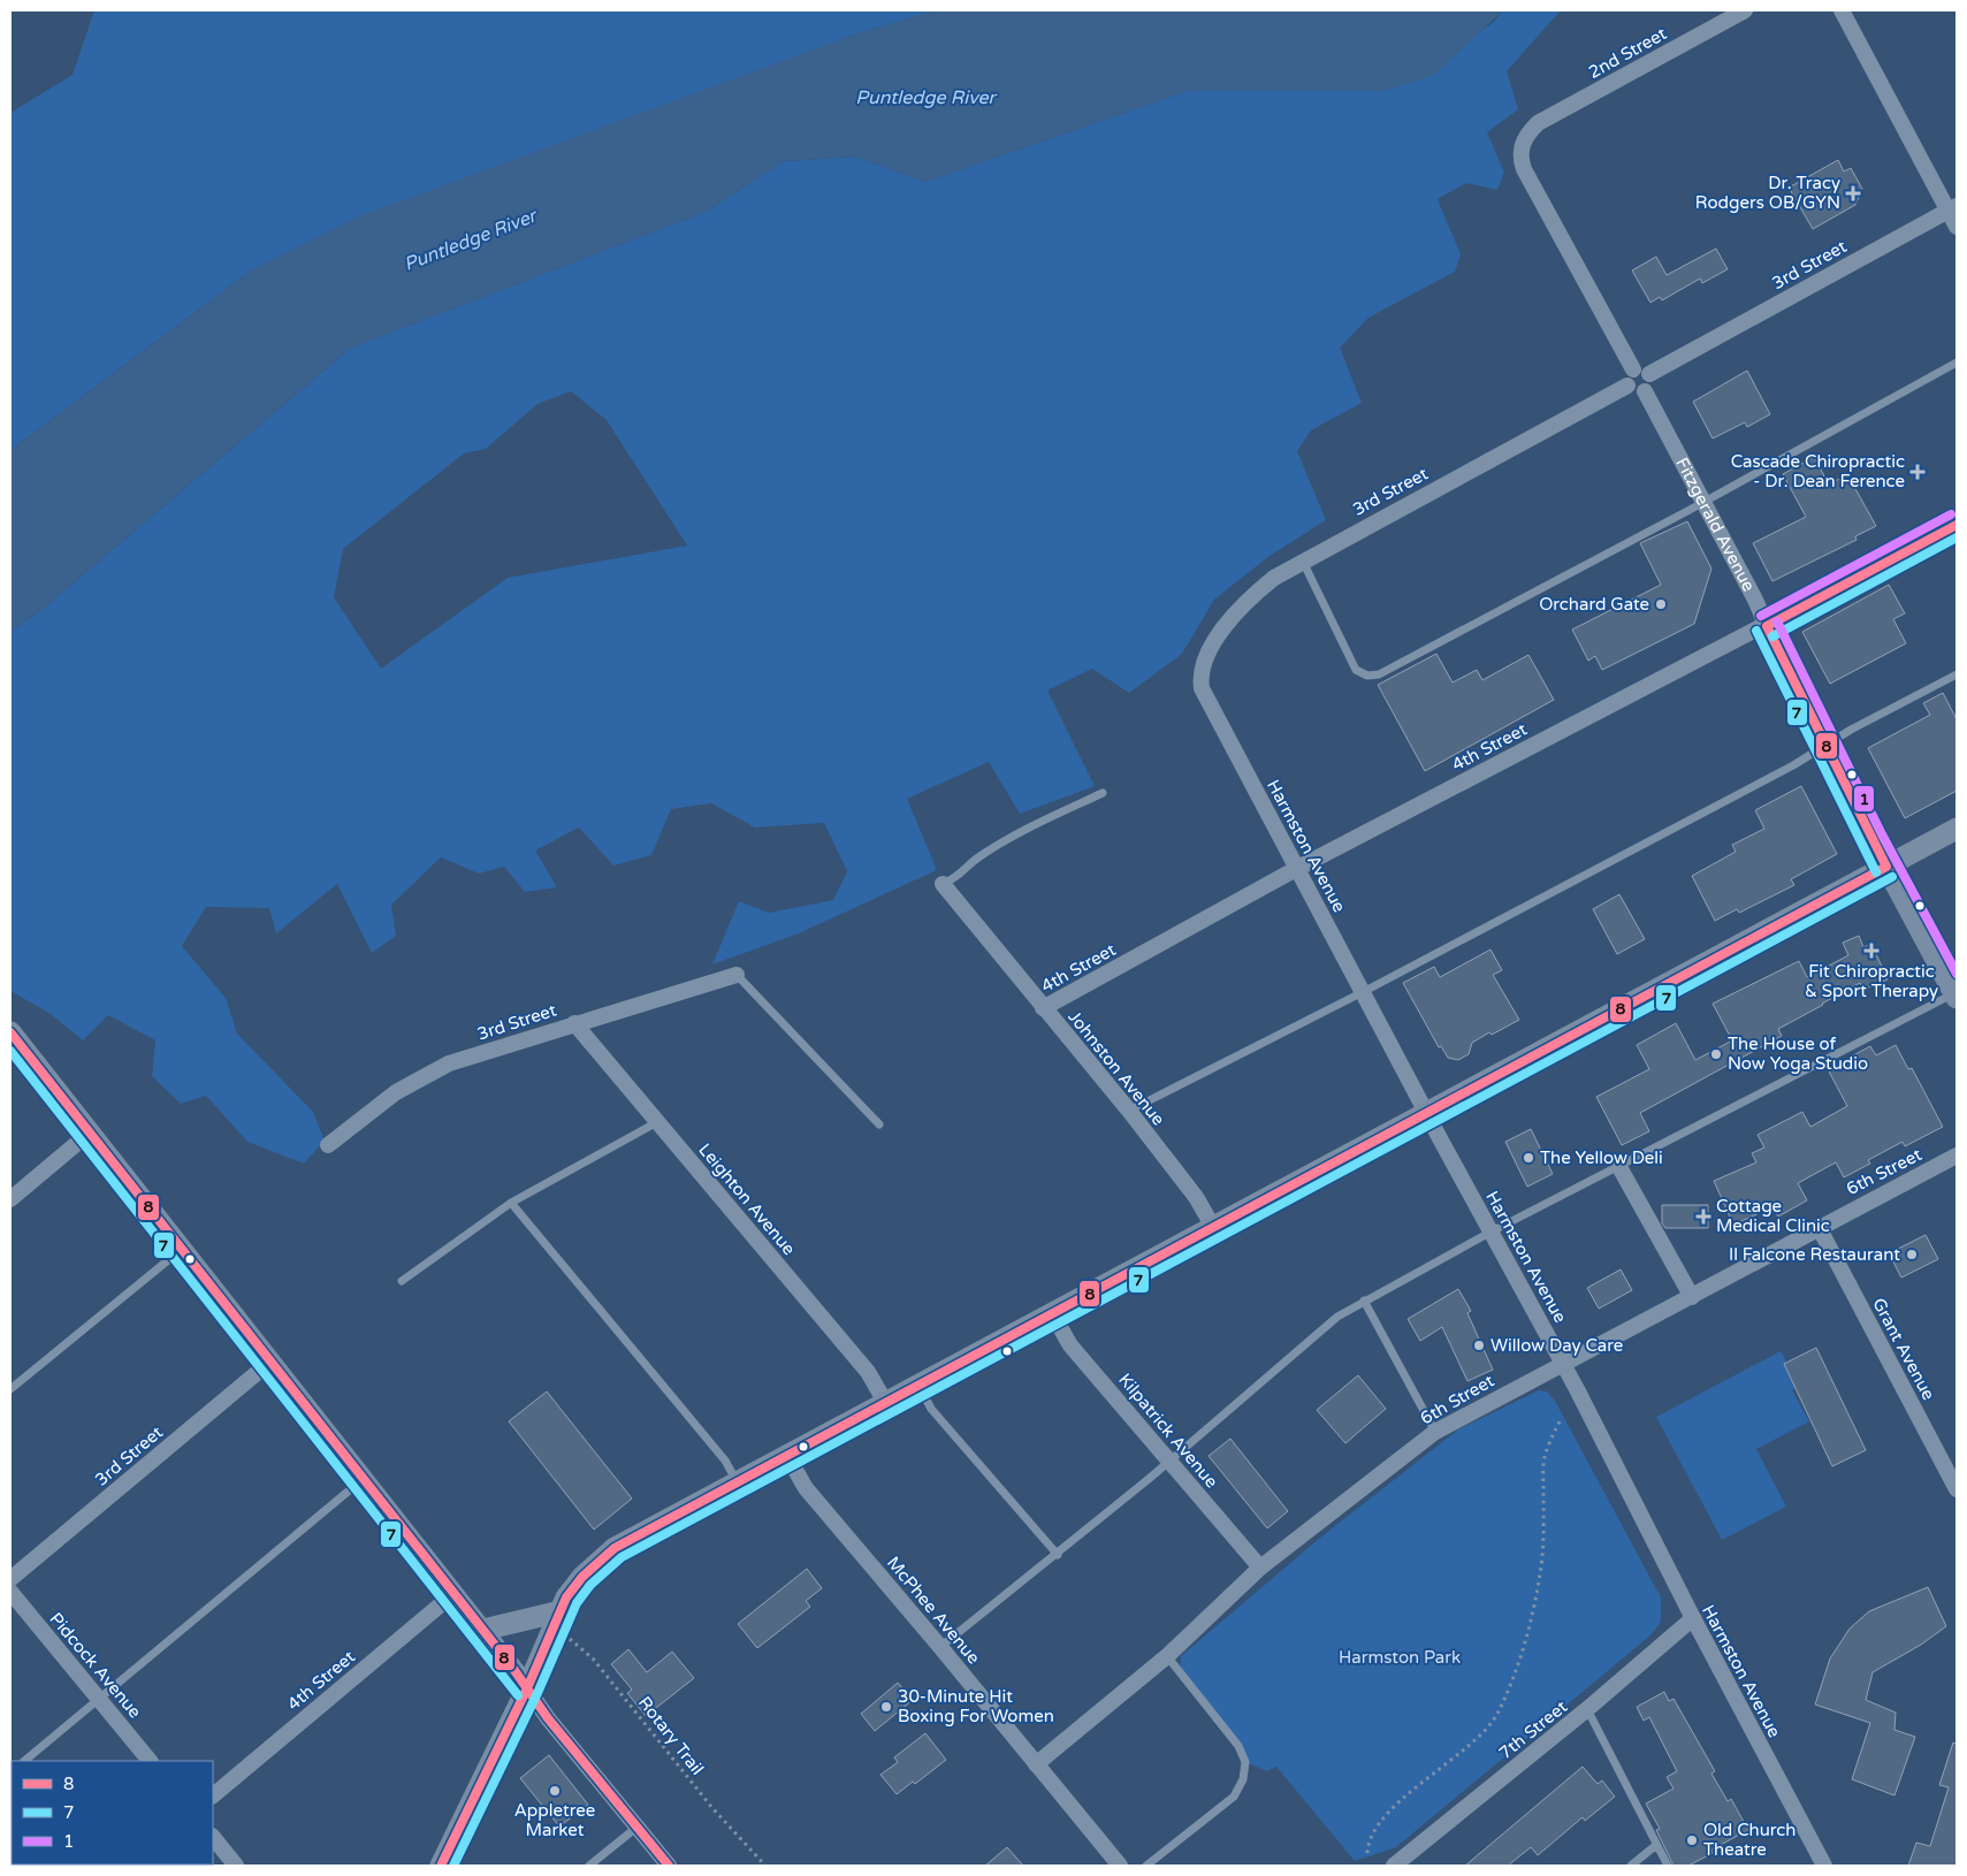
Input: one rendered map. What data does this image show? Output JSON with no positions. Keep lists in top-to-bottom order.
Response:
{
  "streets": {
    "street": [
      "2nd Street",
      "3rd Street",
      "Fitzgerald Avenue",
      "4th Street",
      "Harmston Avenue",
      "Johnston Avenue",
      "6th Street",
      "Leighton Avenue",
      "Grant Avenue",
      "Kilpatrick Avenue",
      "McPhee Avenue",
      "Pidcock Avenue",
      "7th Street"
    ],
    "path": ["Rotary Trail"]
  },
  "crossings": [
    ["2nd Street", "3rd Street"],
    ["2nd Street", "Fitzgerald Avenue"],
    ["3rd Street", "Fitzgerald Avenue"],
    ["3rd Street", "Harmston Avenue"],
    ["3rd Street", "Leighton Avenue"],
    ["Fitzgerald Avenue", "4th Street"],
    ["4th Street", "Harmston Avenue"],
    ["4th Street", "Johnston Avenue"],
    ["Harmston Avenue", "6th Street"],
    ["Harmston Avenue", "7th Street"],
    ["6th Street", "Grant Avenue"],
    ["6th Street", "Kilpatrick Avenue"],
    ["6th Street", "McPhee Avenue"]
  ],
  "water": ["Puntledge River"],
  "parks": ["Harmston Park"],
  "places": {
    "health": [
      "Dr. Tracy Rodgers OB/GYN",
      "Cascade Chiropractic - Dr. Dean Ference",
      "Fit Chiropractic & Sport Therapy",
      "Cottage Medical Clinic"
    ],
    "other": [
      "Orchard Gate",
      "The House of Now Yoga Studio",
      "The Yellow Deli",
      "Il Falcone Restaurant",
      "Willow Day Care",
      "30-Minute Hit Boxing For Women",
      "Appletree Market",
      "Old Church Theatre"
    ]
  },
  "lines": ["transit line 1", "transit line 8", "transit line 7"],
  "legend": ["8", "7", "1"]
}
